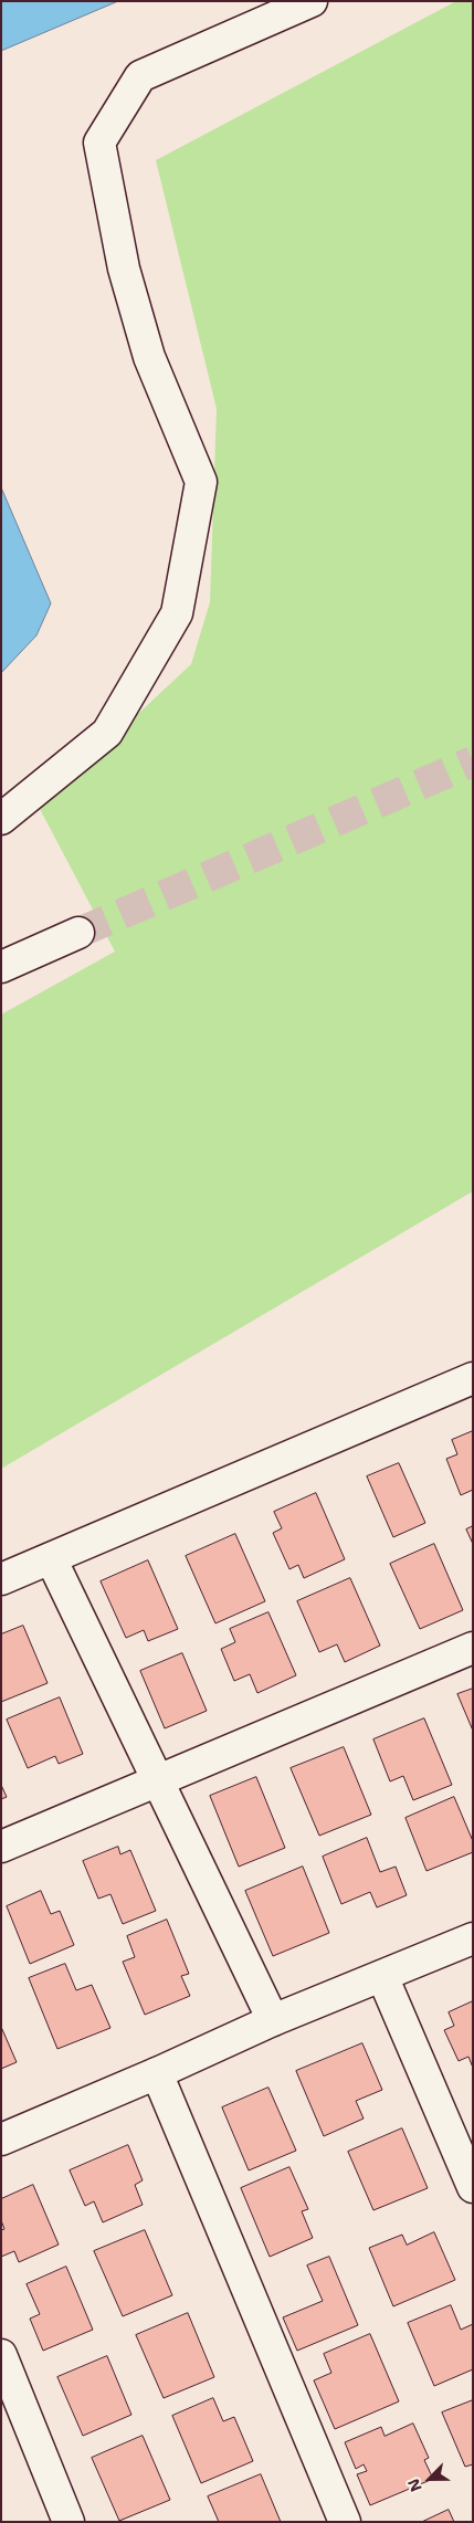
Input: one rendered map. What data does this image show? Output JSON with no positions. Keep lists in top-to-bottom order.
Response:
{
  "north": "bottom left"
}
